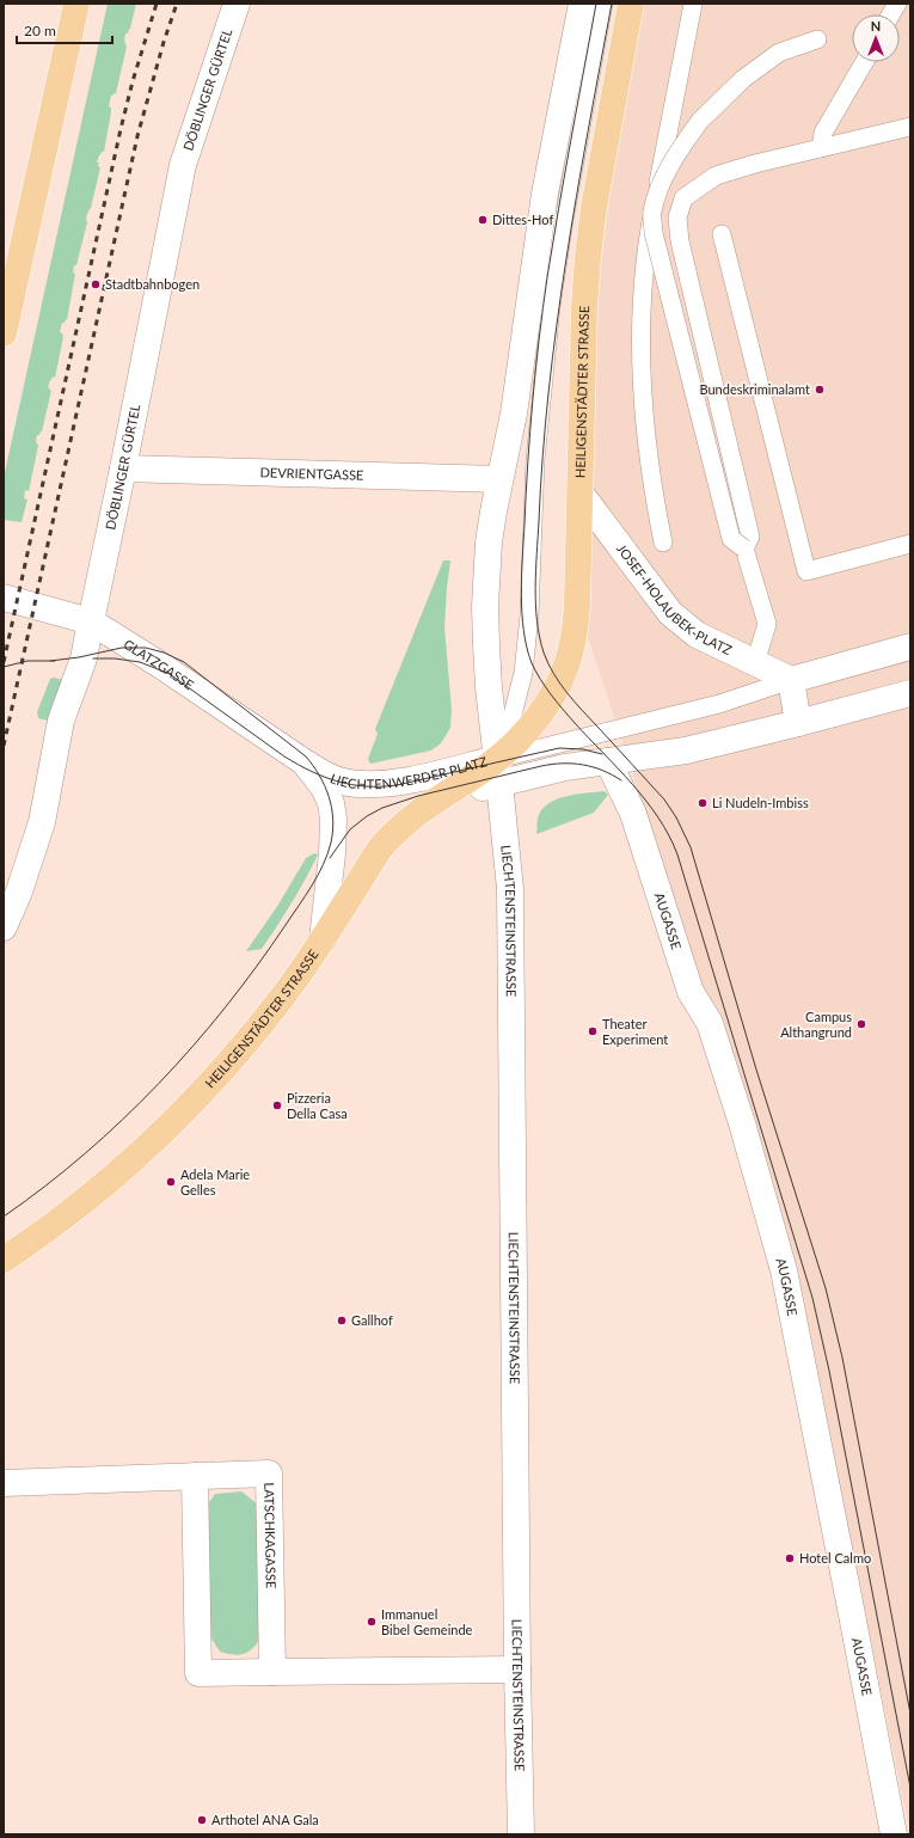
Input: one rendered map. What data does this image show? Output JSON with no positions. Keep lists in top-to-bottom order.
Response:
{
  "streets": {
    "main road": ["HEILIGENSTÄDTER STRASSE"],
    "street": [
      "DÖBLINGER GÜRTEL",
      "DEVRIENTGASSE",
      "JOSEF-HOLAUBEK-PLATZ",
      "GLATZGASSE",
      "LIECHTENWERDER PLATZ",
      "AUGASSE",
      "LIECHTENSTEINSTRASSE",
      "LATSCHKAGASSE"
    ]
  },
  "crossings": [
    ["DÖBLINGER GÜRTEL", "DEVRIENTGASSE"],
    ["DÖBLINGER GÜRTEL", "GLATZGASSE"],
    ["HEILIGENSTÄDTER STRASSE", "JOSEF-HOLAUBEK-PLATZ"],
    ["HEILIGENSTÄDTER STRASSE", "LIECHTENWERDER PLATZ"],
    ["HEILIGENSTÄDTER STRASSE", "LIECHTENSTEINSTRASSE"],
    ["GLATZGASSE", "LIECHTENWERDER PLATZ"],
    ["LIECHTENWERDER PLATZ", "AUGASSE"],
    ["LIECHTENWERDER PLATZ", "LIECHTENSTEINSTRASSE"]
  ],
  "places": [
    "Dittes-Hof",
    "Stadtbahnbogen",
    "Bundeskriminalamt",
    "Li Nudeln-Imbiss",
    "Campus Althangrund",
    "Theater Experiment",
    "Pizzeria Della Casa",
    "Adela Marie Gelles",
    "Gallhof",
    "Hotel Calmo",
    "Immanuel Bibel Gemeinde",
    "Arthotel ANA Gala"
  ],
  "scale_bar": "20 m",
  "north": "top"
}
